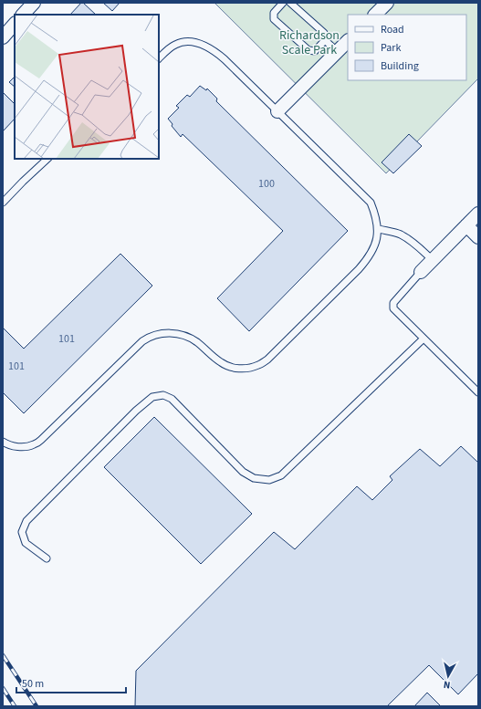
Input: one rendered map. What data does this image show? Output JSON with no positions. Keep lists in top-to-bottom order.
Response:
{
  "parks": ["Richardson Scale Park"],
  "house_numbers": ["100", "101", "101"],
  "legend": ["Road", "Park", "Building"],
  "scale_bar": "50 m",
  "north": "bottom"
}
